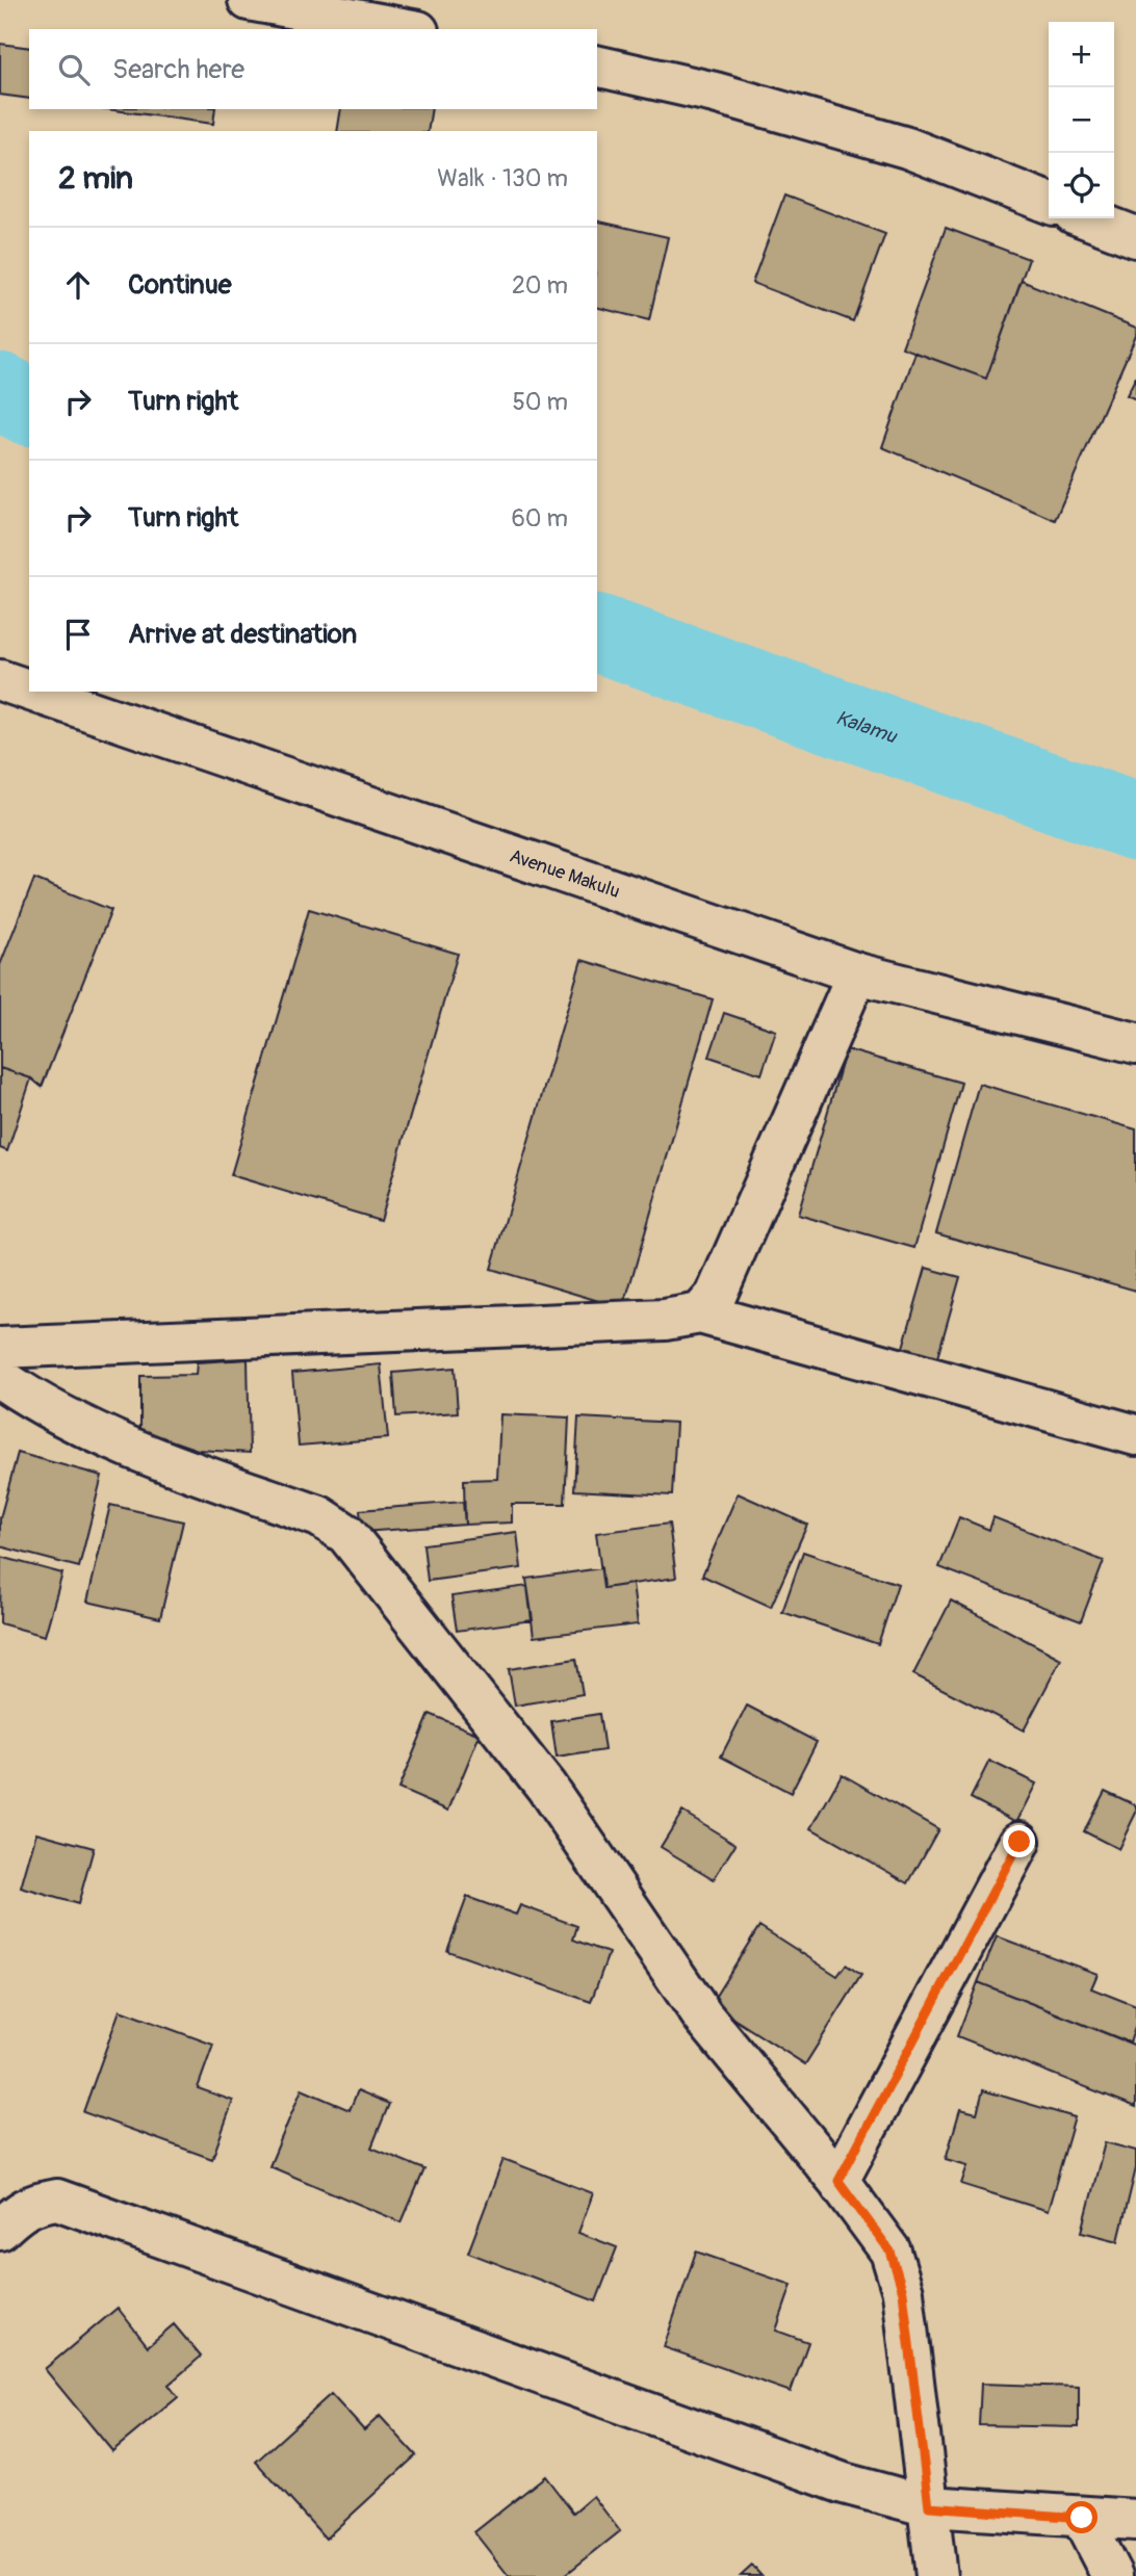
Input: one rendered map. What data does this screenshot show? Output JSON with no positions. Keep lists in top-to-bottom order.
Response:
{
  "streets": {
    "main road": ["Avenue Makulu"]
  },
  "water": ["Kalamu"],
  "page": {
    "map_buttons": ["+", "−"],
    "search": "Search here",
    "heading": ["2 min", "Walk · 130 m"],
    "list": [
      ["Continue", "20 m"],
      ["Turn right", "50 m"],
      ["Turn right", "60 m"],
      "Arrive at destination"
    ]
  }
}
